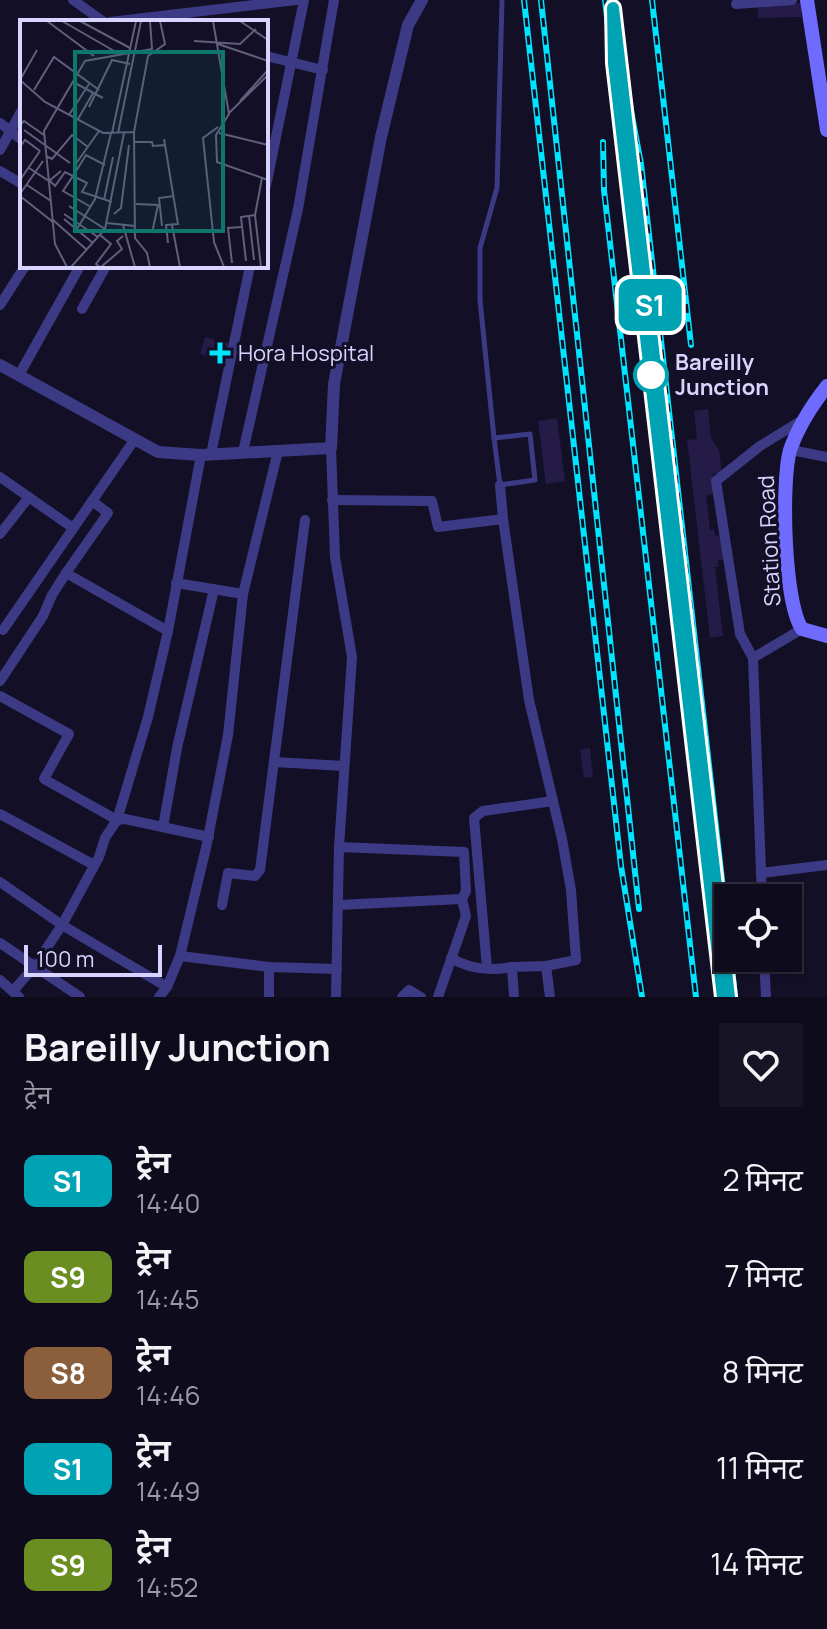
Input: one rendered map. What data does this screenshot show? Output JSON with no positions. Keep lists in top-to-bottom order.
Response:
{
  "streets": {
    "main road": ["Station Road"]
  },
  "places": {
    "health": ["Hora Hospital"],
    "other": ["Bareilly Junction"]
  },
  "scale_bar": "100 m",
  "page": {
    "on_map": "S1",
    "scale": "100 m",
    "heading": ["Bareilly Junction", "ट्रेन"],
    "list": [
      {
        "mark": "S1",
        "name": "ट्रेन",
        "note": "14:40",
        "value": "2 मिनट"
      },
      {
        "mark": "S9",
        "name": "ट्रेन",
        "note": "14:45",
        "value": "7 मिनट"
      },
      {
        "mark": "S8",
        "name": "ट्रेन",
        "note": "14:46",
        "value": "8 मिनट"
      },
      {
        "mark": "S1",
        "name": "ट्रेन",
        "note": "14:49",
        "value": "11 मिनट"
      },
      {
        "mark": "S9",
        "name": "ट्रेन",
        "note": "14:52",
        "value": "14 मिनट"
      }
    ]
  }
}
